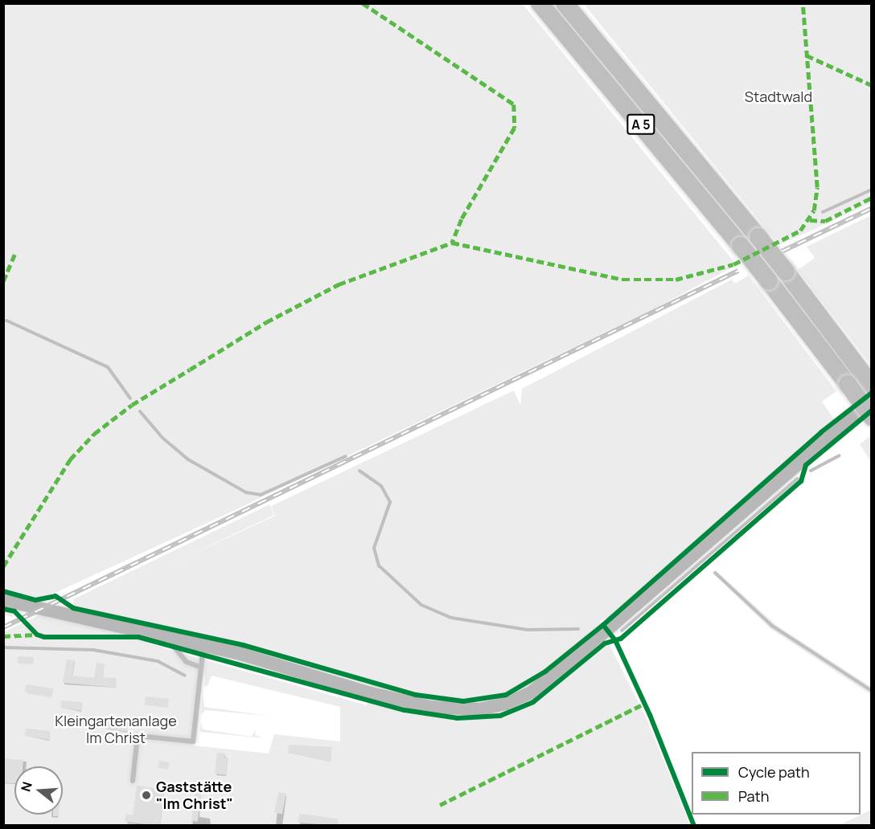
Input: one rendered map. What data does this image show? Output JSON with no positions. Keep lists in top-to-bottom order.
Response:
{
  "streets": {
    "highway": ["A 5"]
  },
  "parks": ["Stadtwald", "Kleingartenanlage Im Christ"],
  "places": ["Gaststätte \"Im Christ\""],
  "legend": ["Cycle path", "Path"],
  "north": "left"
}
